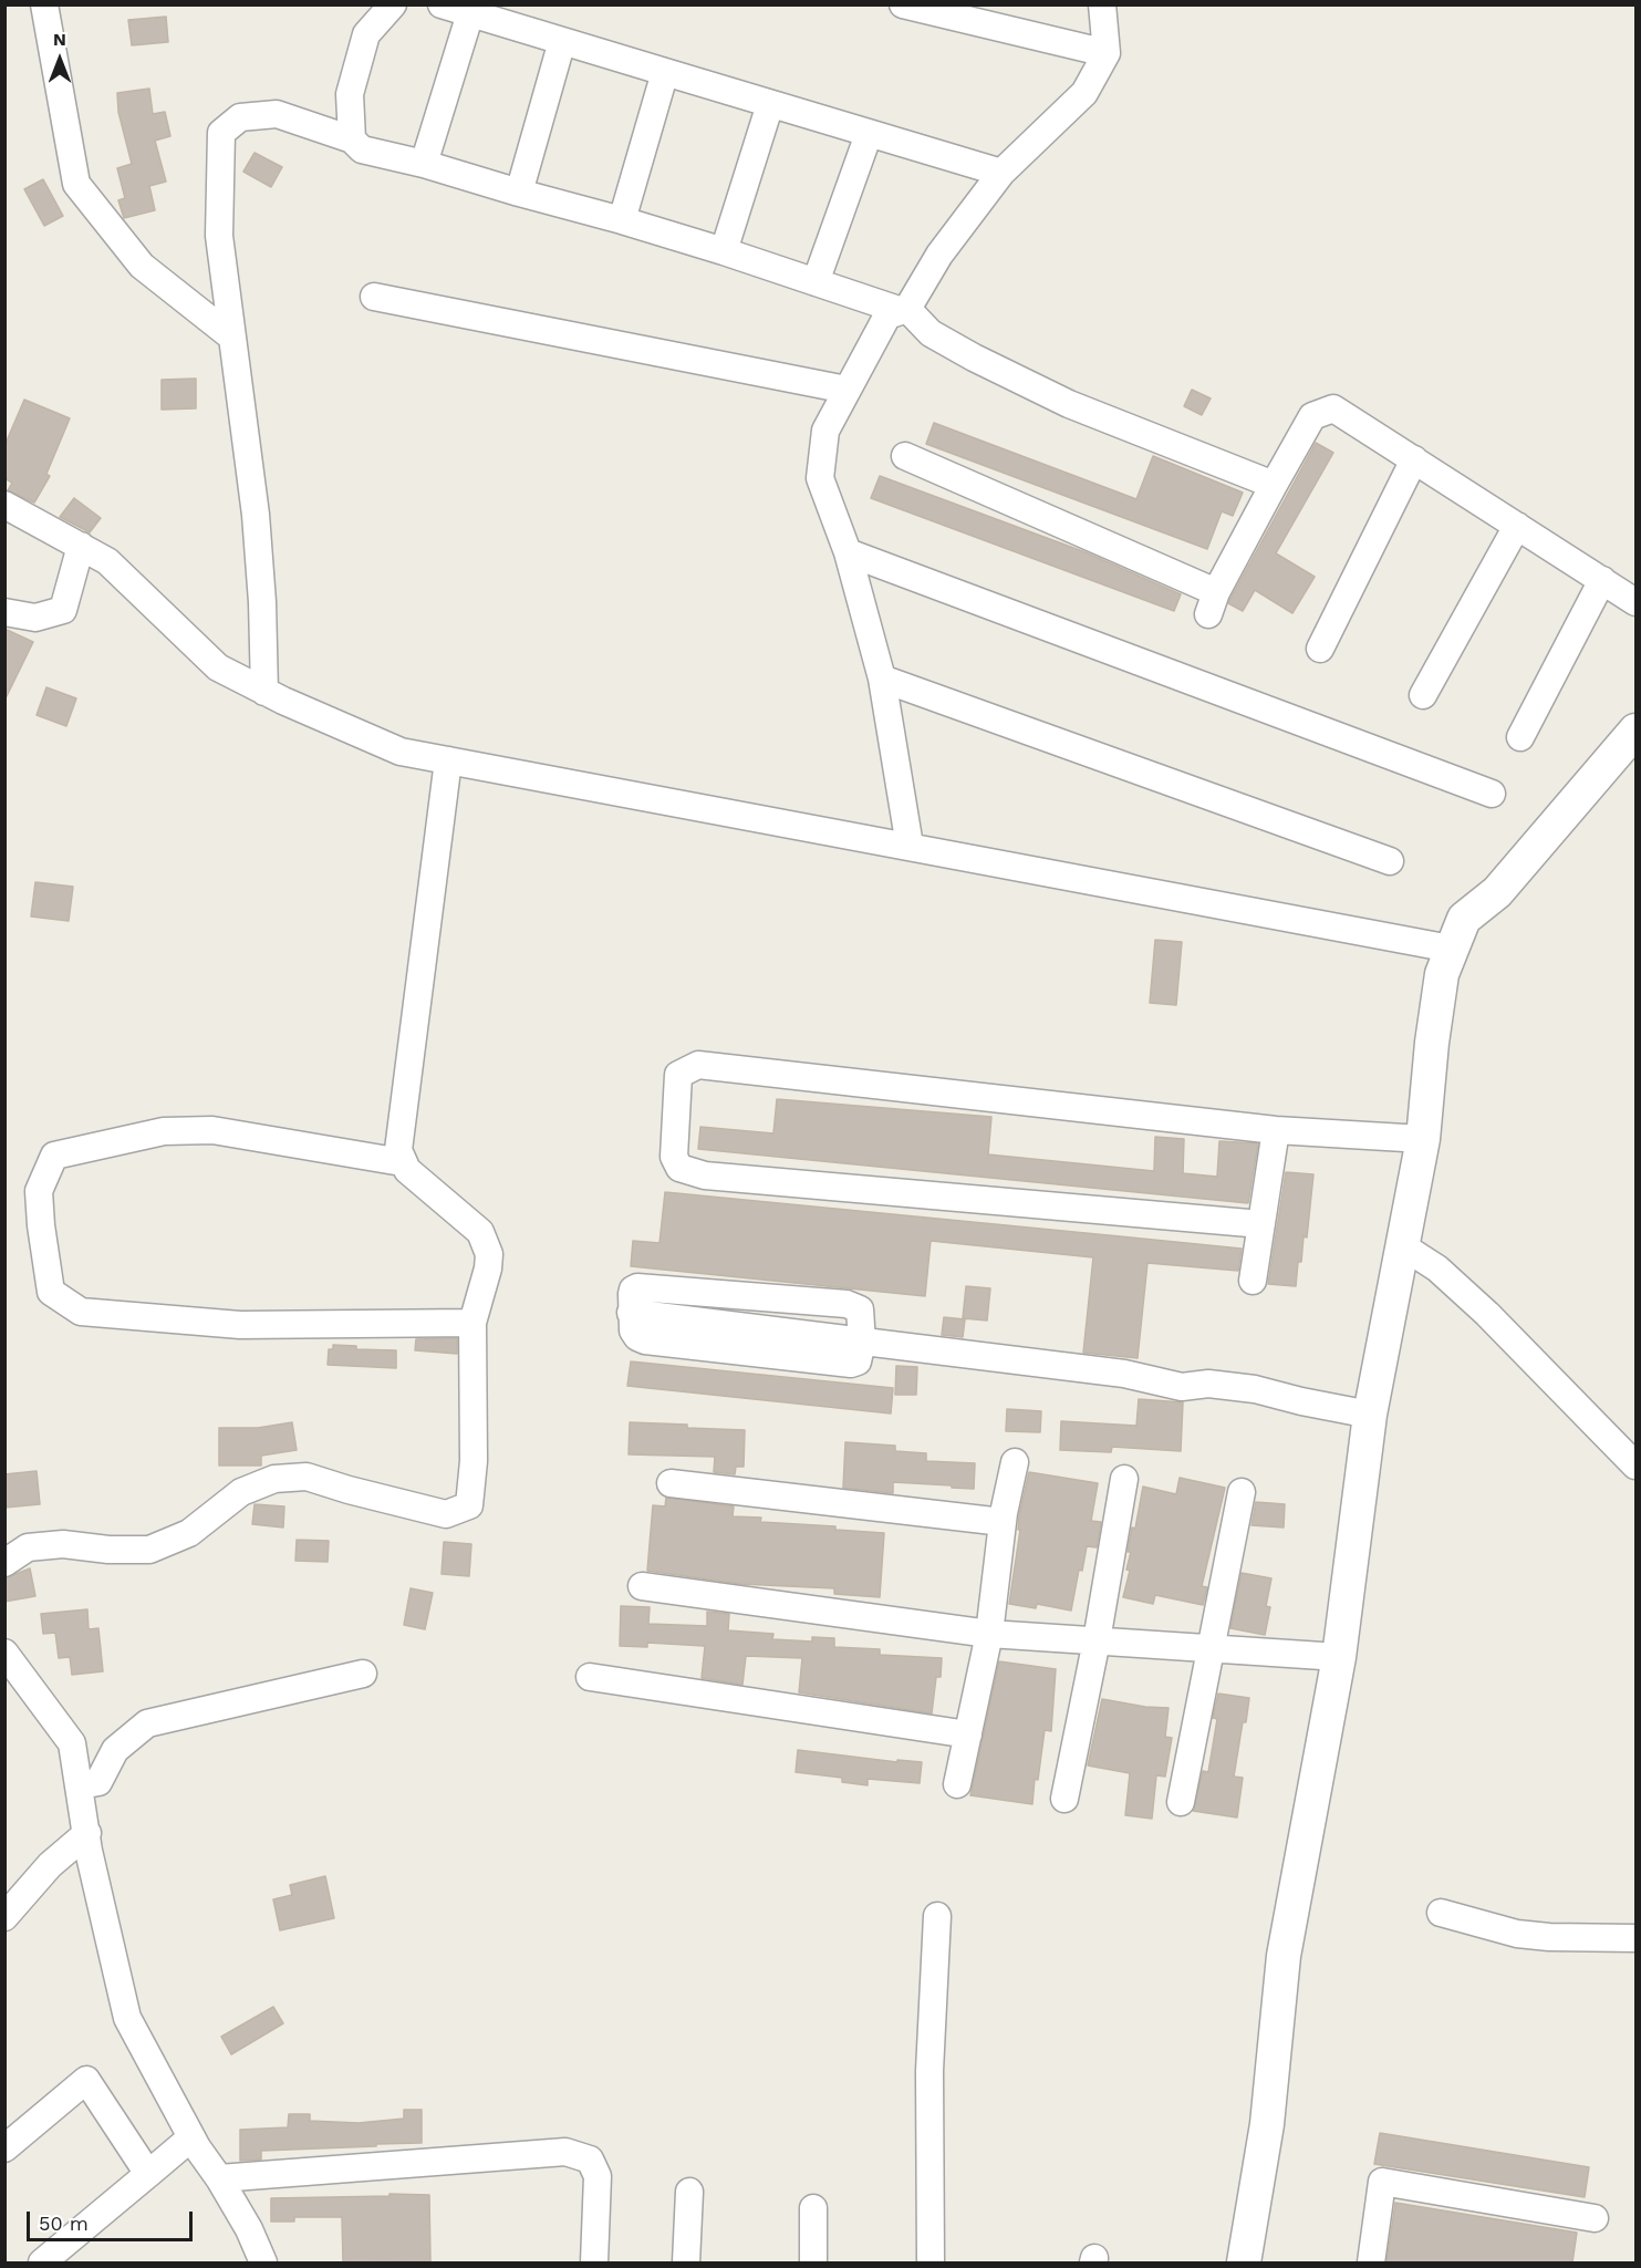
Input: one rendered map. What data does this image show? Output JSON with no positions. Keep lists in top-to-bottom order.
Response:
{
  "scale_bar": "50 m",
  "north": "top"
}
